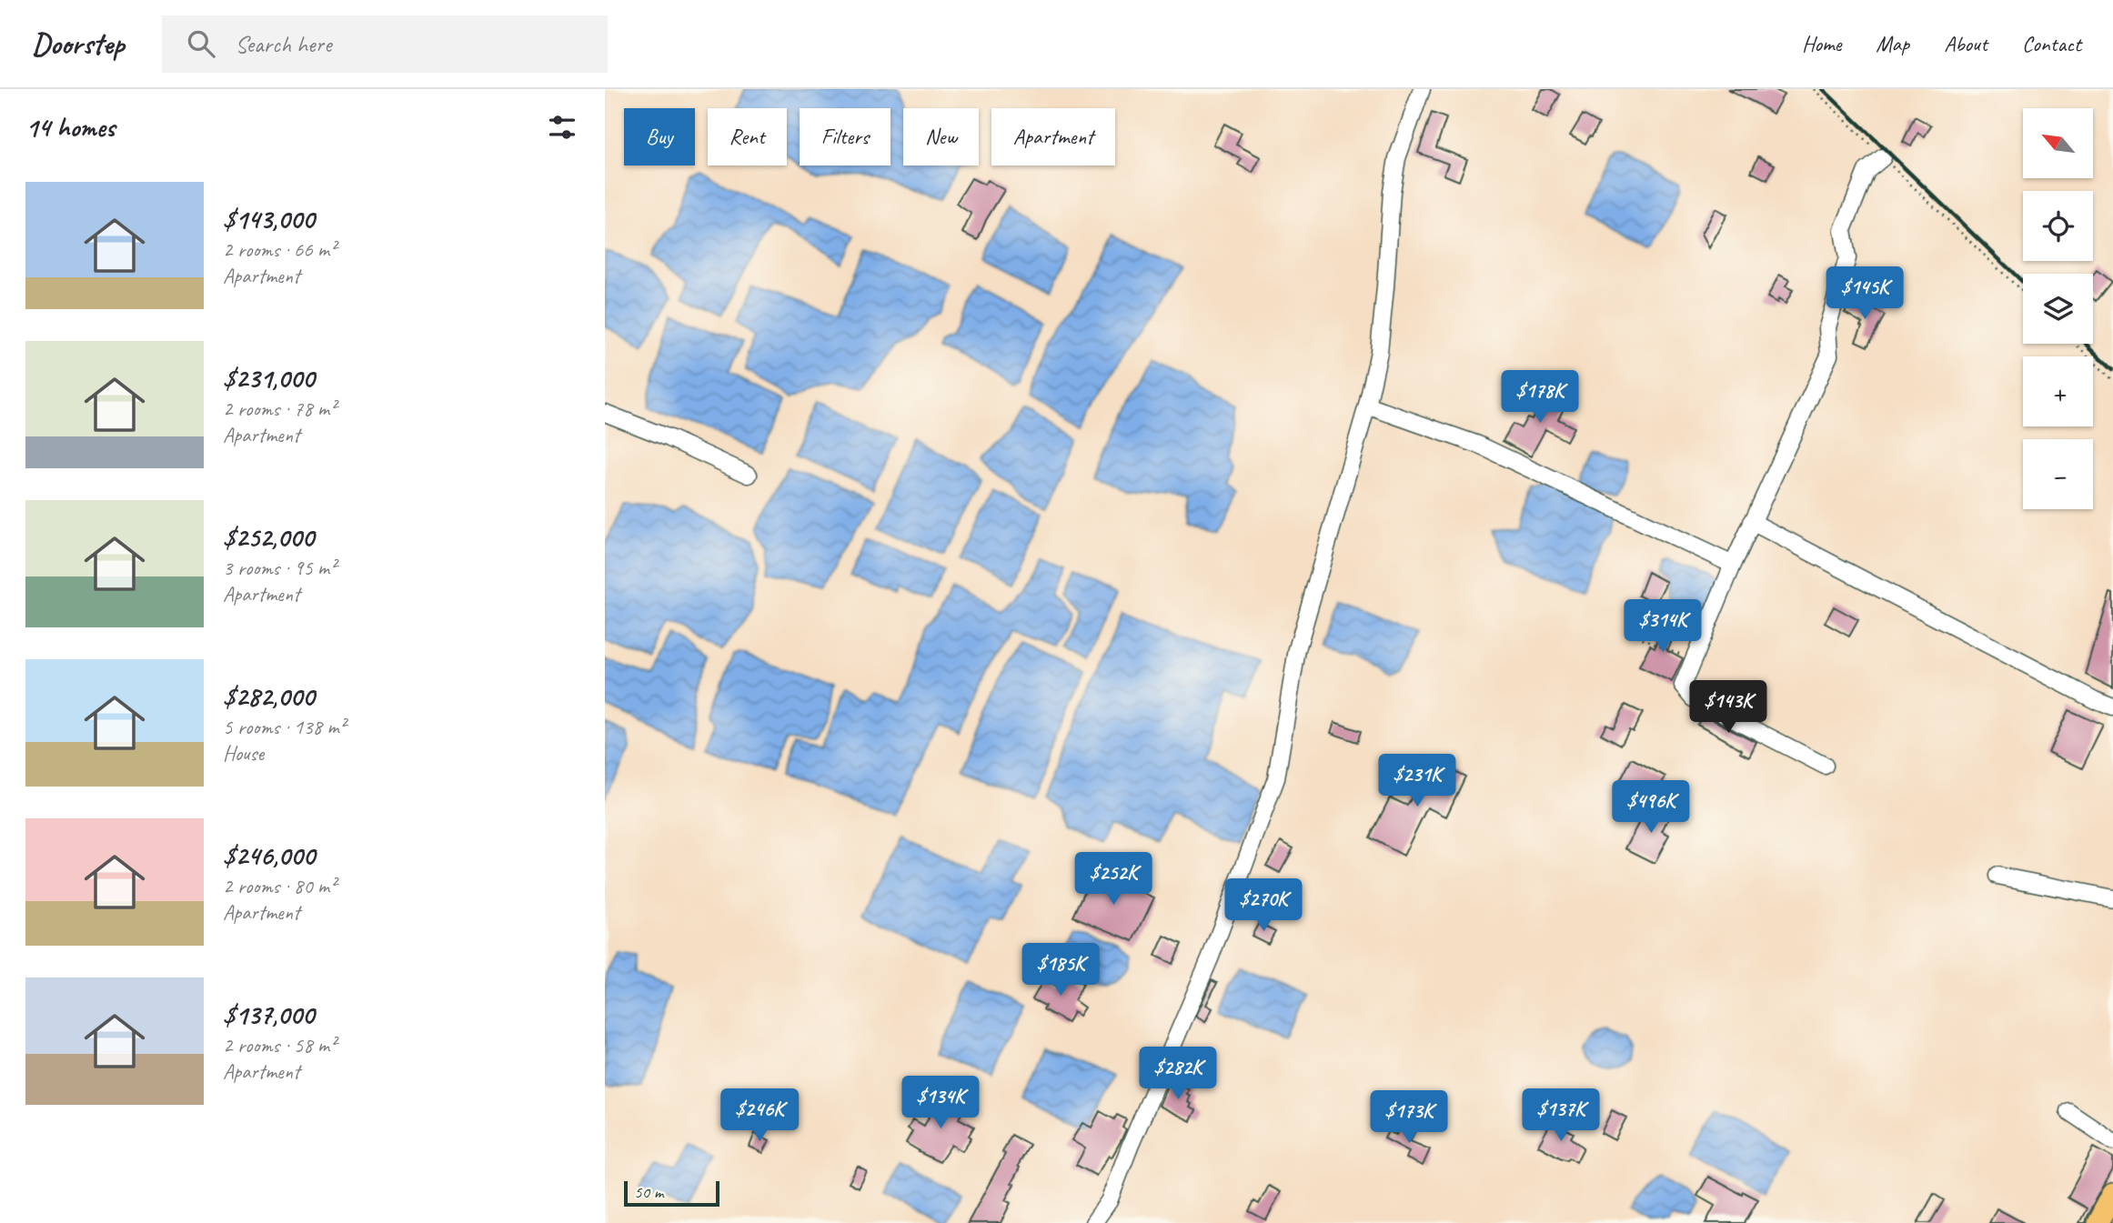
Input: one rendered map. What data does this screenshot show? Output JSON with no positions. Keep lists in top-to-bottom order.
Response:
{
  "scale_bar": "50 m",
  "north": "top left",
  "page": {
    "header": "Doorstep",
    "search": "Search here",
    "nav": [
      "Home",
      "Map",
      "About",
      "Contact"
    ],
    "heading": "14 homes",
    "map_buttons": ["+", "−"],
    "chip": [
      "Buy",
      "Rent",
      "Filters",
      "New",
      "Apartment"
    ],
    "list": [
      {
        "name": "$143,000",
        "note": "2 rooms · 66 m² · Apartment"
      },
      {
        "name": "$231,000",
        "note": "2 rooms · 78 m² · Apartment"
      },
      {
        "name": "$252,000",
        "note": "3 rooms · 95 m² · Apartment"
      },
      {
        "name": "$282,000",
        "note": "5 rooms · 138 m² · House"
      },
      {
        "name": "$246,000",
        "note": "2 rooms · 80 m² · Apartment"
      },
      {
        "name": "$137,000",
        "note": "2 rooms · 58 m² · Apartment"
      }
    ],
    "price": [
      "$145K",
      "$178K",
      "$314K",
      "$143K",
      "$231K",
      "$496K",
      "$252K",
      "$270K",
      "$185K",
      "$282K",
      "$134K",
      "$246K",
      "$137K",
      "$173K"
    ],
    "scale": "50 m"
  }
}
